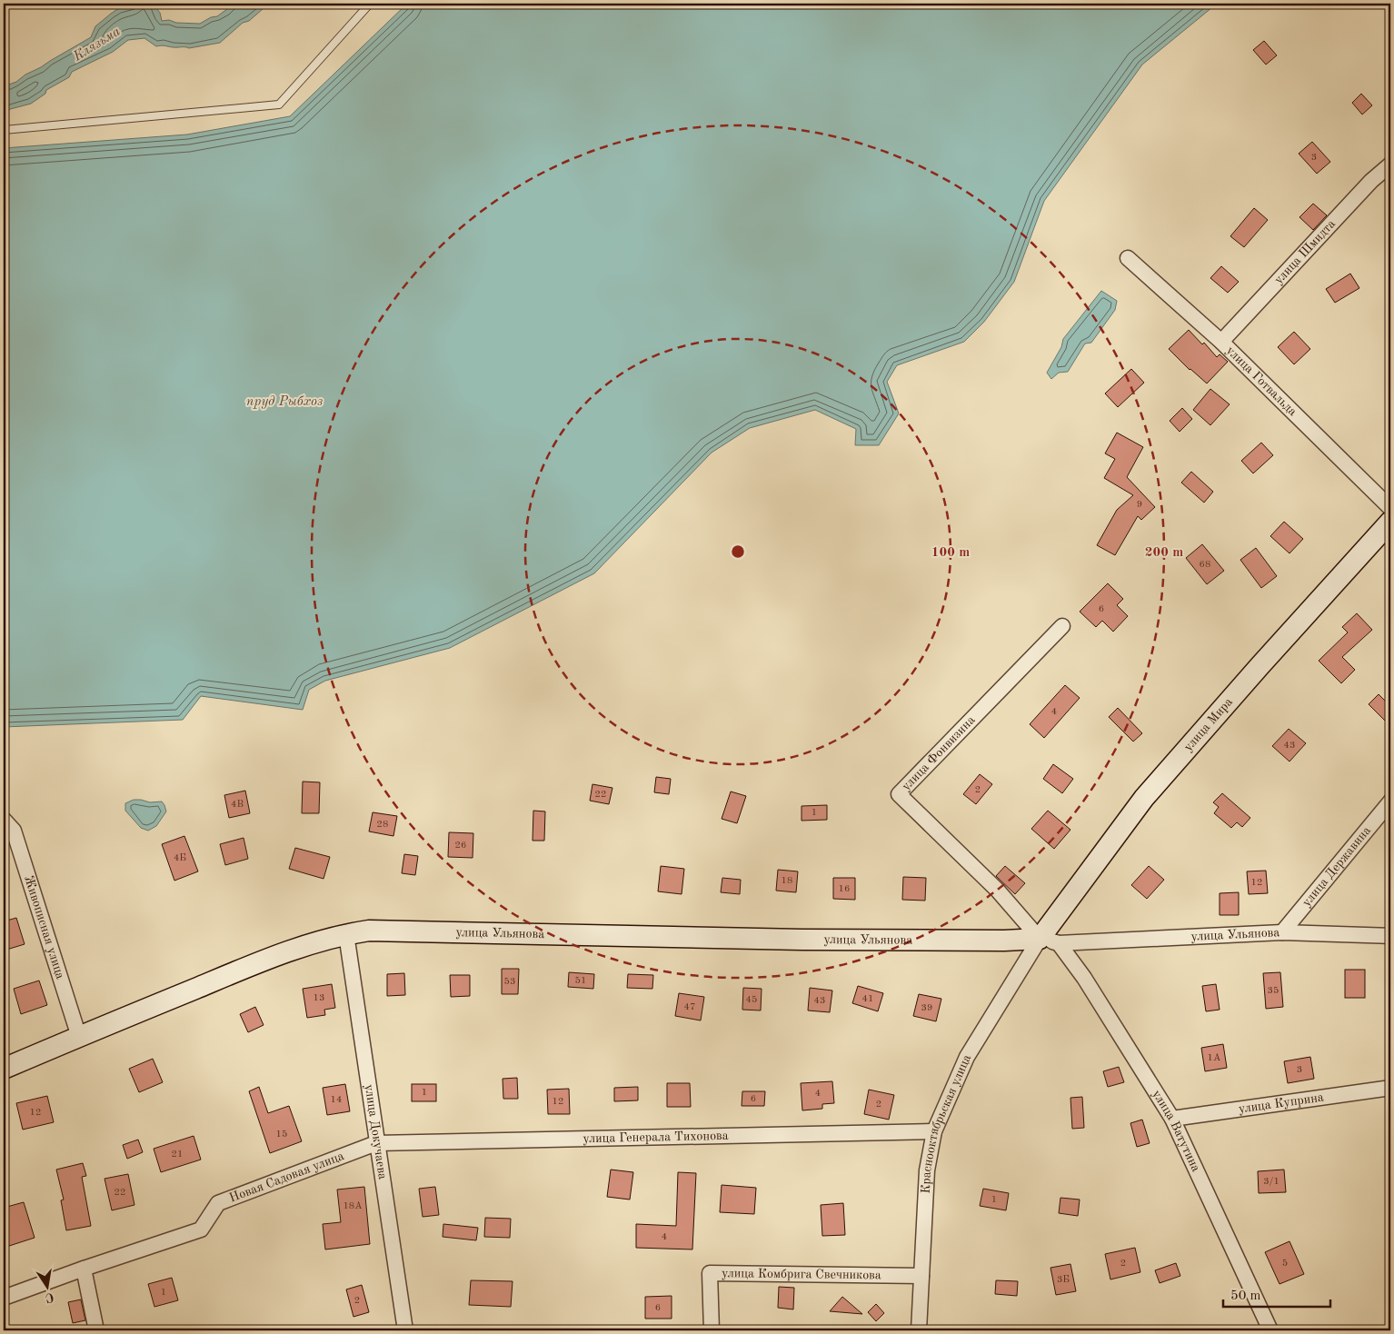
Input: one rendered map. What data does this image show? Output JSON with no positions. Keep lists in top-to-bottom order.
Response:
{
  "streets": {
    "street": [
      "улица Шмидта",
      "улица Готвальда",
      "улица Мира",
      "улица Фонвизина",
      "улица Державина",
      "Живописная улица",
      "улица Ульянова",
      "улица Куприна",
      "Краснооктябрьская улица",
      "улица Ватутина",
      "улица Докучаева",
      "улица Генерала Тихонова",
      "Новая Садовая улица",
      "улица Комбрига Свечникова"
    ]
  },
  "crossings": [
    ["улица Шмидта", "улица Готвальда"],
    ["улица Мира", "улица Фонвизина"],
    ["улица Мира", "улица Ульянова"],
    ["улица Мира", "Краснооктябрьская улица"],
    ["улица Мира", "улица Ватутина"],
    ["улица Фонвизина", "улица Ульянова"],
    ["улица Фонвизина", "Краснооктябрьская улица"],
    ["улица Фонвизина", "улица Ватутина"],
    ["улица Державина", "улица Ульянова"],
    ["улица Ульянова", "Краснооктябрьская улица"],
    ["улица Ульянова", "улица Ватутина"],
    ["улица Ульянова", "улица Докучаева"],
    ["улица Куприна", "улица Ватутина"],
    ["Краснооктябрьская улица", "улица Ватутина"],
    ["Краснооктябрьская улица", "улица Генерала Тихонова"],
    ["Краснооктябрьская улица", "улица Комбрига Свечникова"],
    ["улица Докучаева", "улица Генерала Тихонова"],
    ["улица Докучаева", "Новая Садовая улица"],
    ["улица Генерала Тихонова", "Новая Садовая улица"]
  ],
  "water": ["Клязьма", "пруд Рыбхоз"],
  "house_numbers": [
    "3",
    "9",
    "68",
    "6",
    "4",
    "43",
    "2",
    "22",
    "4В",
    "1",
    "28",
    "26",
    "4Б",
    "18",
    "12",
    "16",
    "51",
    "53",
    "35",
    "13",
    "41",
    "45",
    "43",
    "47",
    "39",
    "1А",
    "3",
    "1",
    "4",
    "6",
    "14",
    "12",
    "2",
    "12",
    "15",
    "21",
    "3/1",
    "22",
    "1",
    "18А",
    "4",
    "2",
    "5",
    "3Б",
    "1",
    "2",
    "6"
  ],
  "scale_bar": "50 m",
  "north": "bottom",
  "rings": ["100 m", "200 m"]
}
